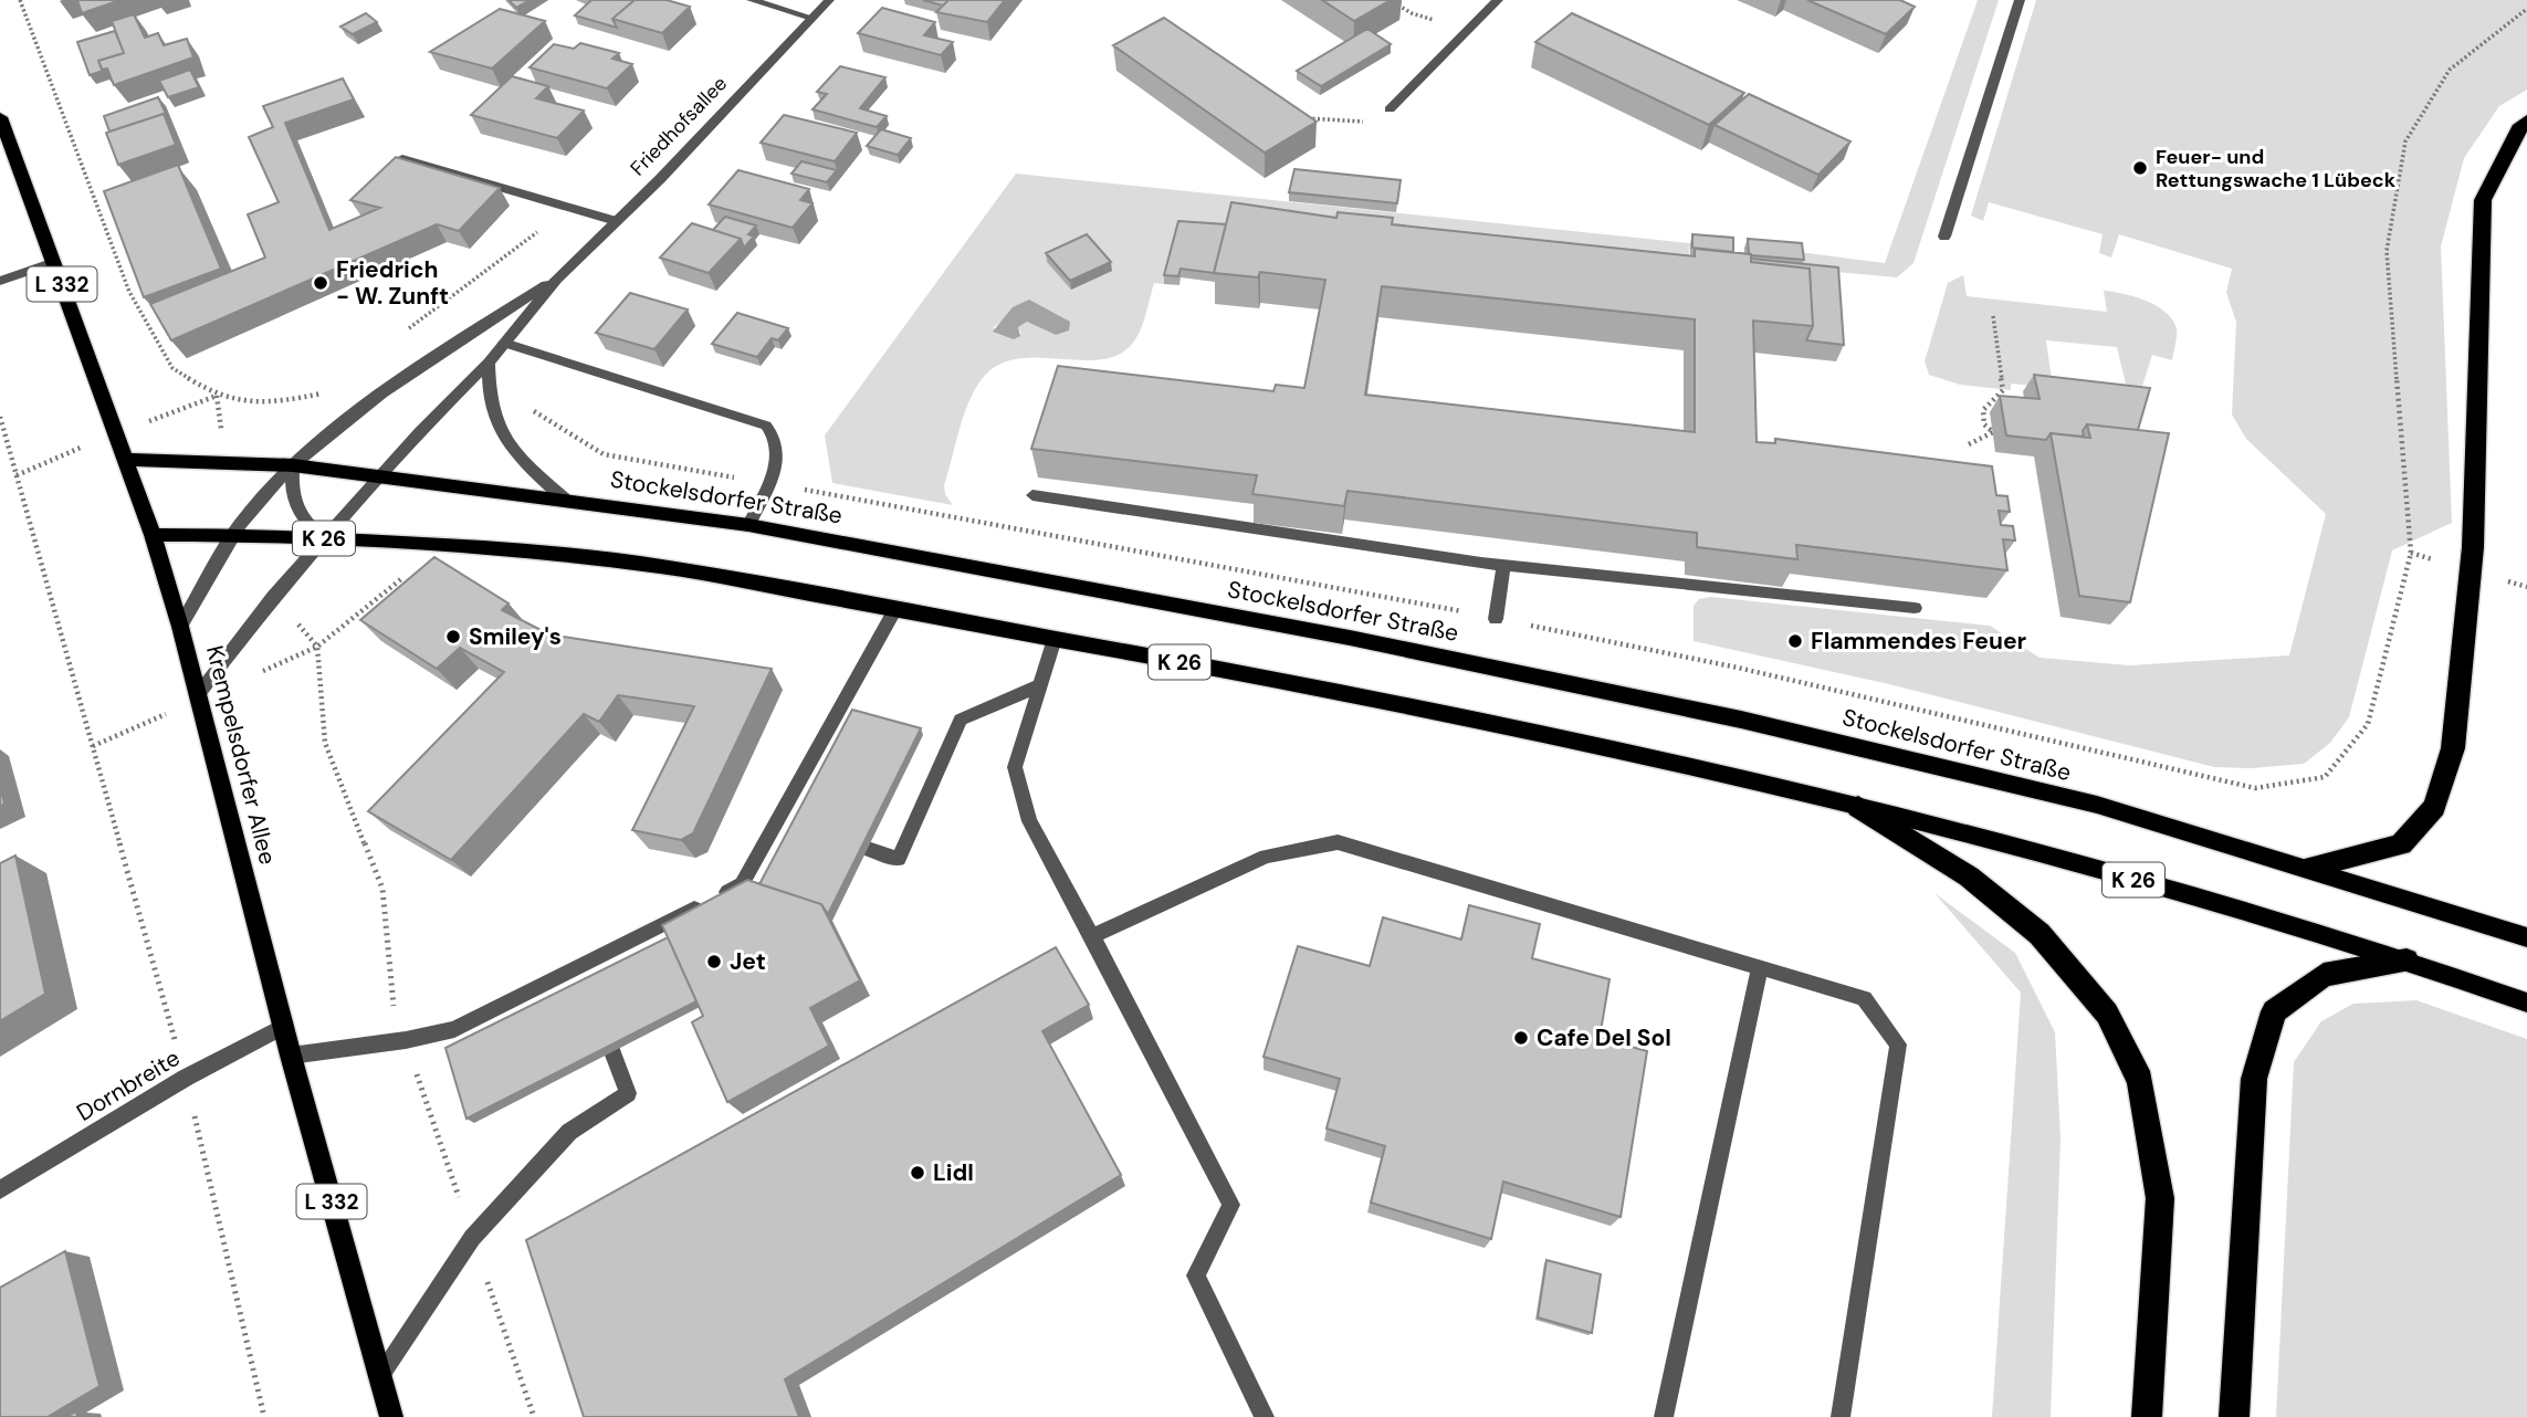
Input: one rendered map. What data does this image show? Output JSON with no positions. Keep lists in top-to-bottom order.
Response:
{
  "streets": {
    "main road": [
      "L 332",
      "Stockelsdorfer Straße",
      "K 26",
      "Krempelsdorfer Allee"
    ],
    "street": ["Friedhofsallee", "Dornbreite"]
  },
  "crossings": [
    ["Friedhofsallee", "Stockelsdorfer Straße"],
    ["Friedhofsallee", "K 26"],
    ["Friedhofsallee", "Krempelsdorfer Allee"],
    ["Stockelsdorfer Straße", "Krempelsdorfer Allee"],
    ["K 26", "Krempelsdorfer Allee"],
    ["Krempelsdorfer Allee", "Dornbreite"]
  ],
  "places": [
    "Feuer- und Rettungswache 1 Lübeck",
    "Friedrich - W. Zunft",
    "Smiley's",
    "Flammendes Feuer",
    "Jet",
    "Cafe Del Sol",
    "Lidl"
  ]
}
